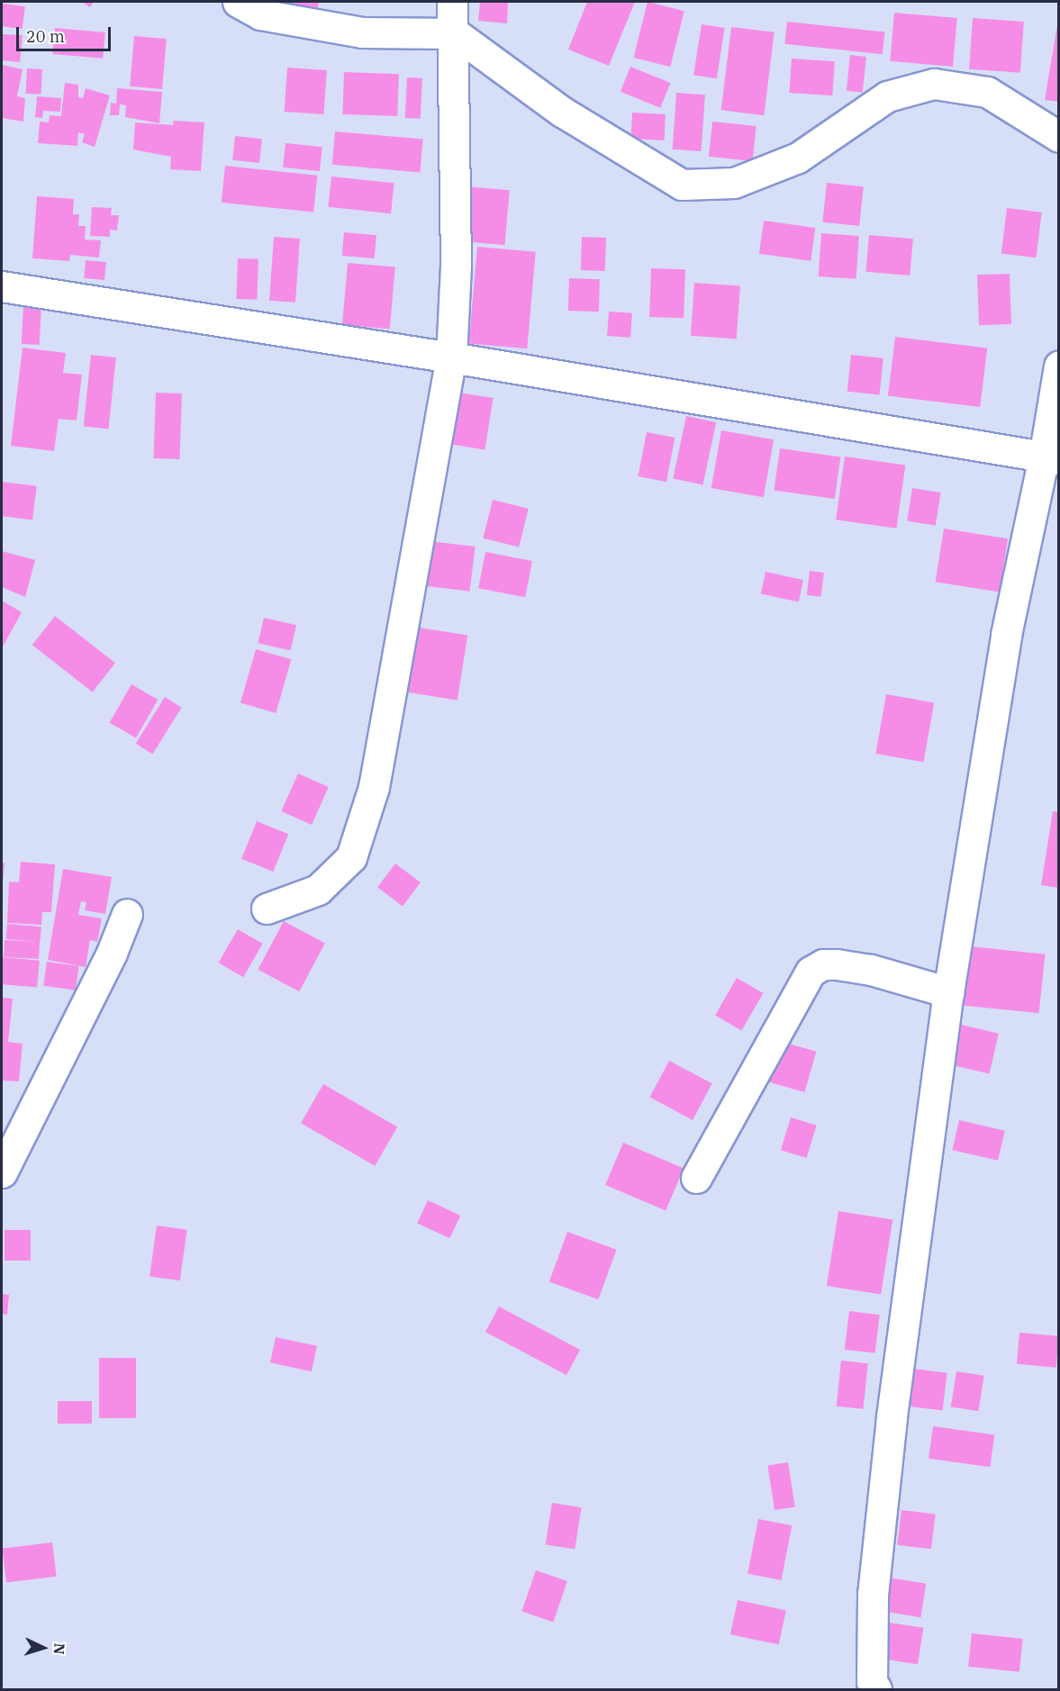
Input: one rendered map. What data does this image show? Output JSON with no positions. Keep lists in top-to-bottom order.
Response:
{
  "scale_bar": "20 m",
  "north": "right"
}
